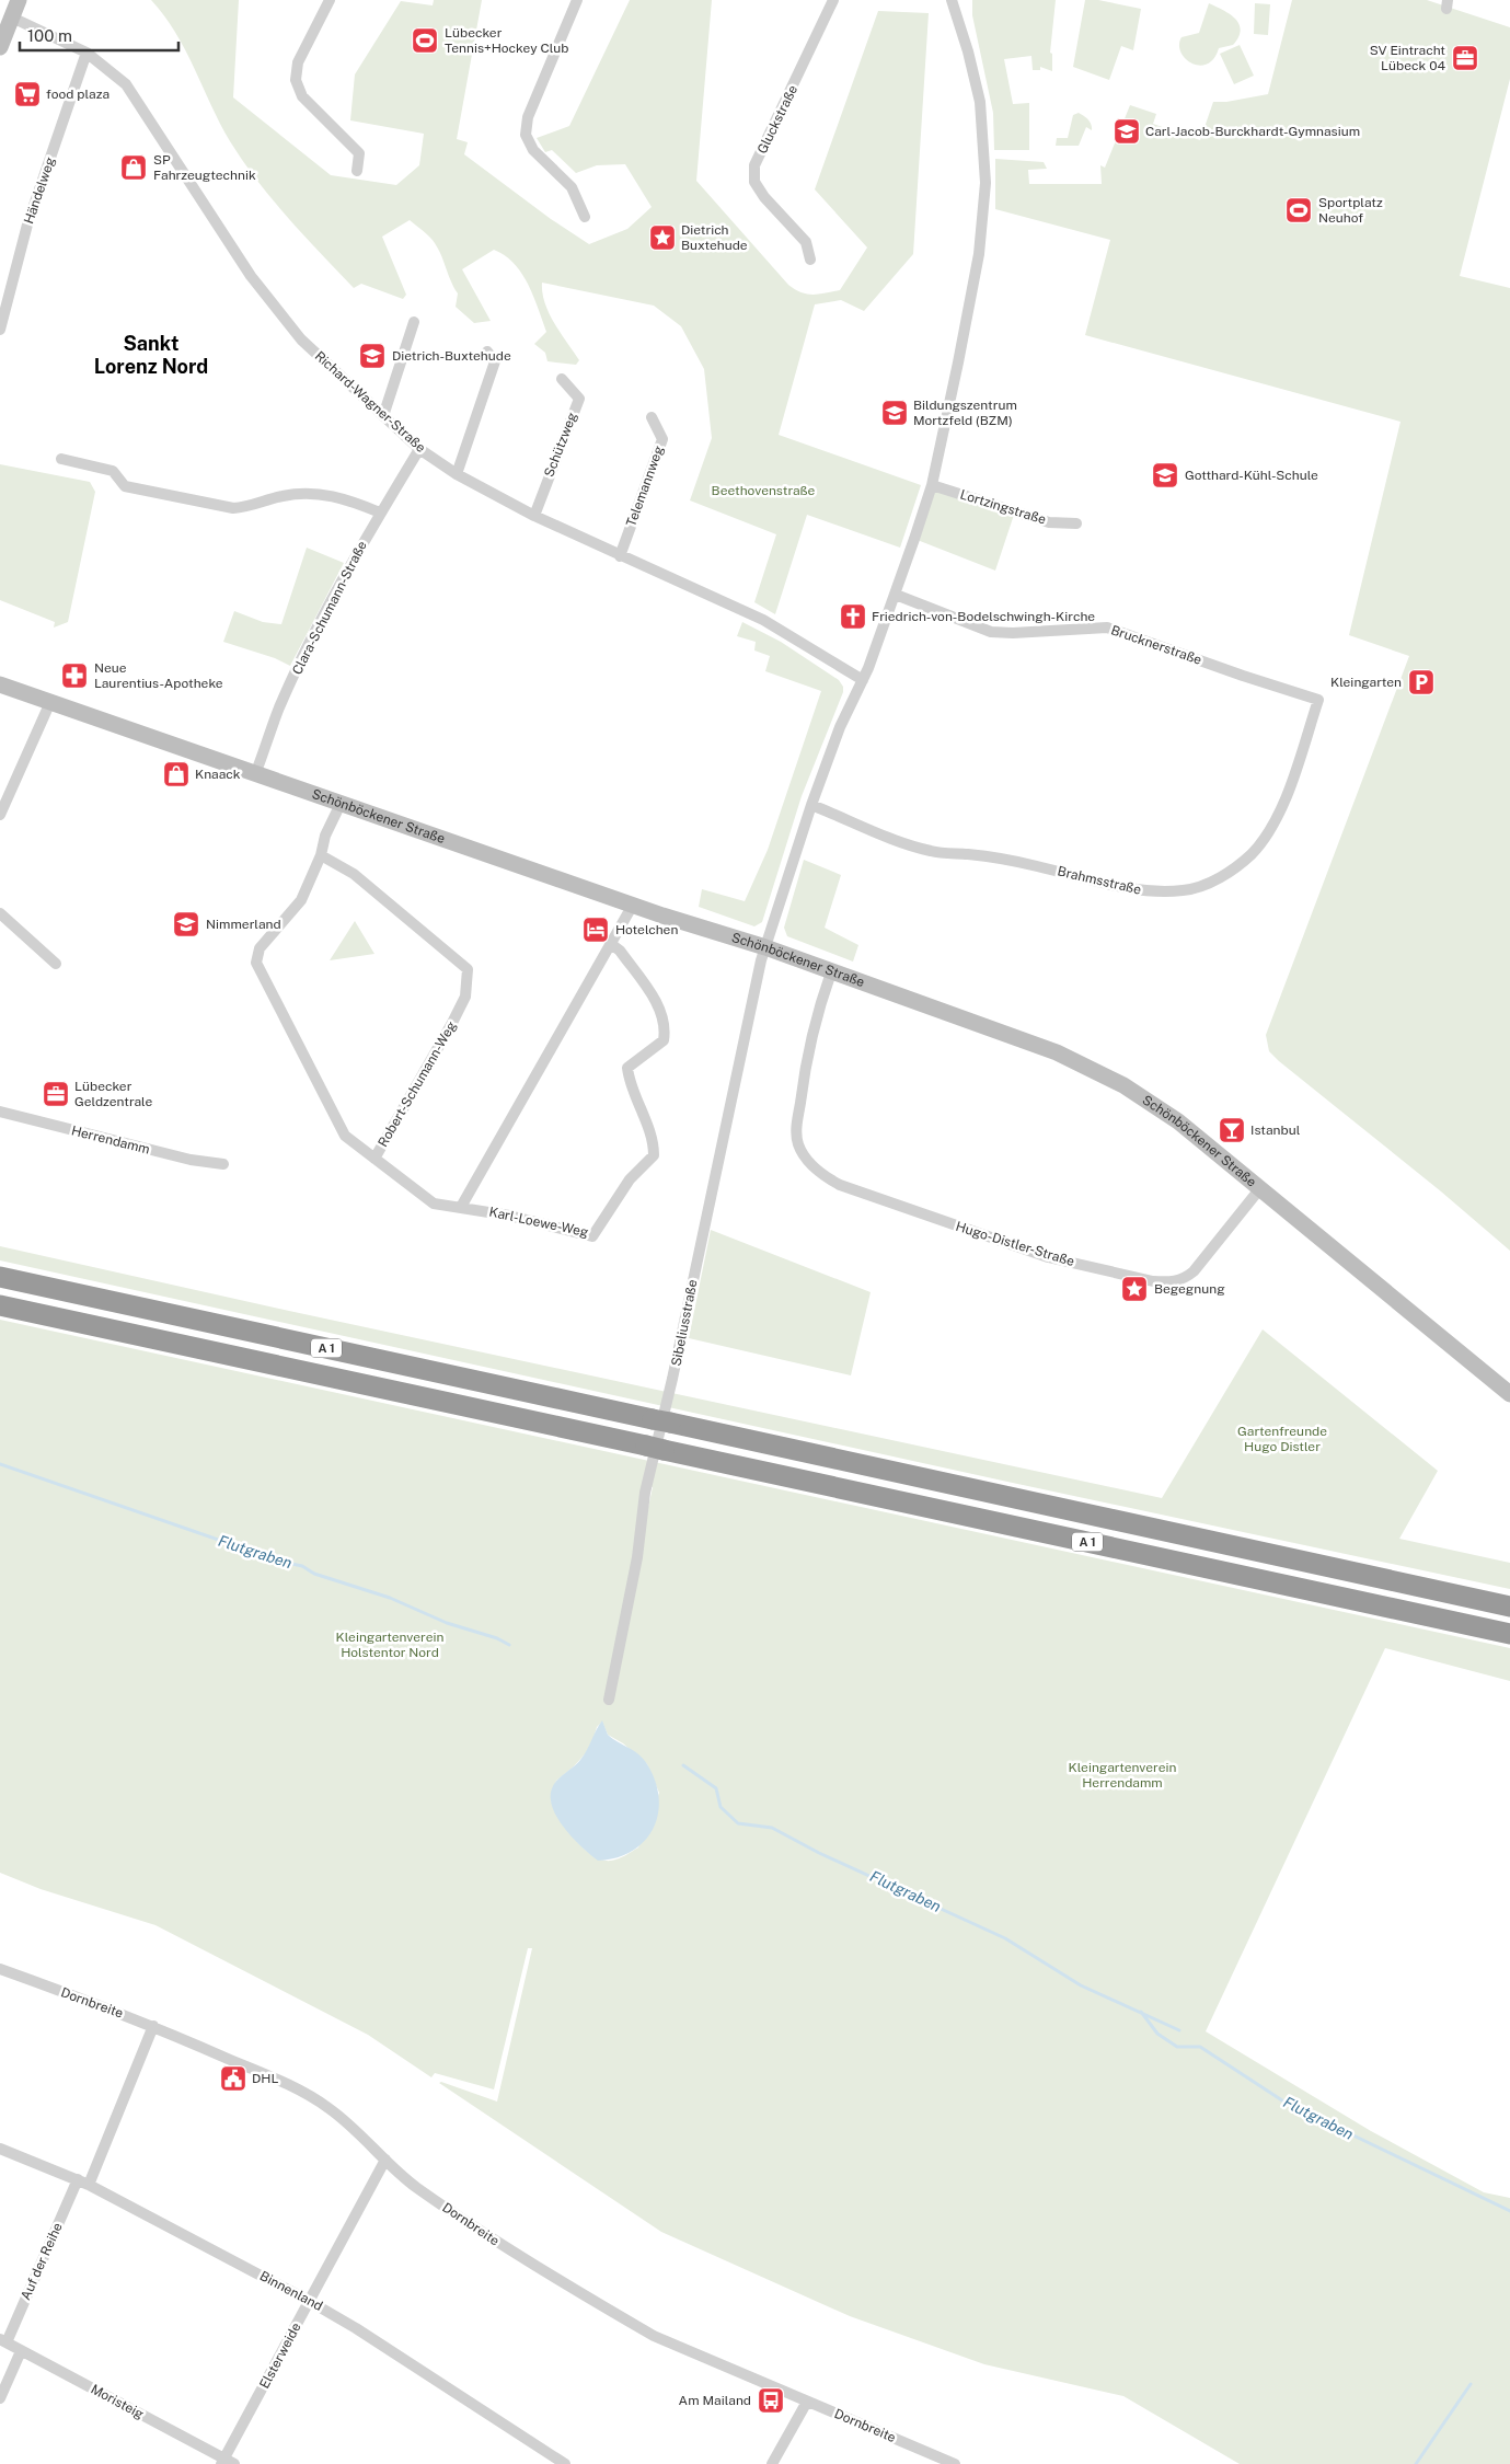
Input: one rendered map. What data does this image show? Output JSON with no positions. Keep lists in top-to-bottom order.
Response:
{
  "streets": {
    "highway": ["A 1"],
    "main road": ["Schönböckener Straße"],
    "street": [
      "Gluckstraße",
      "Händelweg",
      "Richard-Wagner-Straße",
      "Schützweg",
      "Telemannweg",
      "Lortzingstraße",
      "Clara-Schumann-Straße",
      "Brucknerstraße",
      "Brahmsstraße",
      "Robert-Schumann-Weg",
      "Herrendamm",
      "Karl-Loewe-Weg",
      "Hugo-Distler-Straße",
      "Sibeliusstraße",
      "Dornbreite",
      "Auf der Reihe",
      "Binnenland",
      "Elsterweide",
      "Moristeig"
    ]
  },
  "crossings": [
    ["Händelweg", "Richard-Wagner-Straße"],
    ["Richard-Wagner-Straße", "Schützweg"],
    ["Richard-Wagner-Straße", "Telemannweg"],
    ["Richard-Wagner-Straße", "Clara-Schumann-Straße"],
    ["Clara-Schumann-Straße", "Schönböckener Straße"],
    ["Brucknerstraße", "Brahmsstraße"],
    ["Schönböckener Straße", "Robert-Schumann-Weg"],
    ["Schönböckener Straße", "Hugo-Distler-Straße"],
    ["Schönböckener Straße", "Sibeliusstraße"],
    ["Robert-Schumann-Weg", "Karl-Loewe-Weg"],
    ["Dornbreite", "Elsterweide"],
    ["Auf der Reihe", "Binnenland"],
    ["Auf der Reihe", "Moristeig"],
    ["Binnenland", "Elsterweide"],
    ["Elsterweide", "Moristeig"]
  ],
  "districts": ["Sankt Lorenz Nord"],
  "water": ["Flutgraben"],
  "parks": [
    "Beethovenstraße",
    "Gartenfreunde Hugo Distler",
    "Kleingartenverein Holstentor Nord",
    "Kleingartenverein Herrendamm"
  ],
  "places": {
    "sports": ["Lübecker Tennis+Hockey Club", "Sportplatz Neuhof"],
    "office": ["SV Eintracht Lübeck 04", "Lübecker Geldzentrale"],
    "supermarket": ["food plaza"],
    "school or university": [
      "Carl-Jacob-Burckhardt-Gymnasium",
      "Dietrich-Buxtehude",
      "Bildungszentrum Mortzfeld (BZM)",
      "Gotthard-Kühl-Schule",
      "Nimmerland"
    ],
    "shop": ["SP Fahrzeugtechnik", "Knaack"],
    "place": ["Dietrich Buxtehude", "Begegnung"],
    "church": ["Friedrich-von-Bodelschwingh-Kirche"],
    "pharmacy": ["Neue Laurentius-Apotheke"],
    "parking": ["Kleingarten"],
    "hotel": ["Hotelchen"],
    "bar": ["Istanbul"],
    "public building": ["DHL"],
    "bus stop": ["Am Mailand"]
  },
  "scale_bar": "100 m"
}
